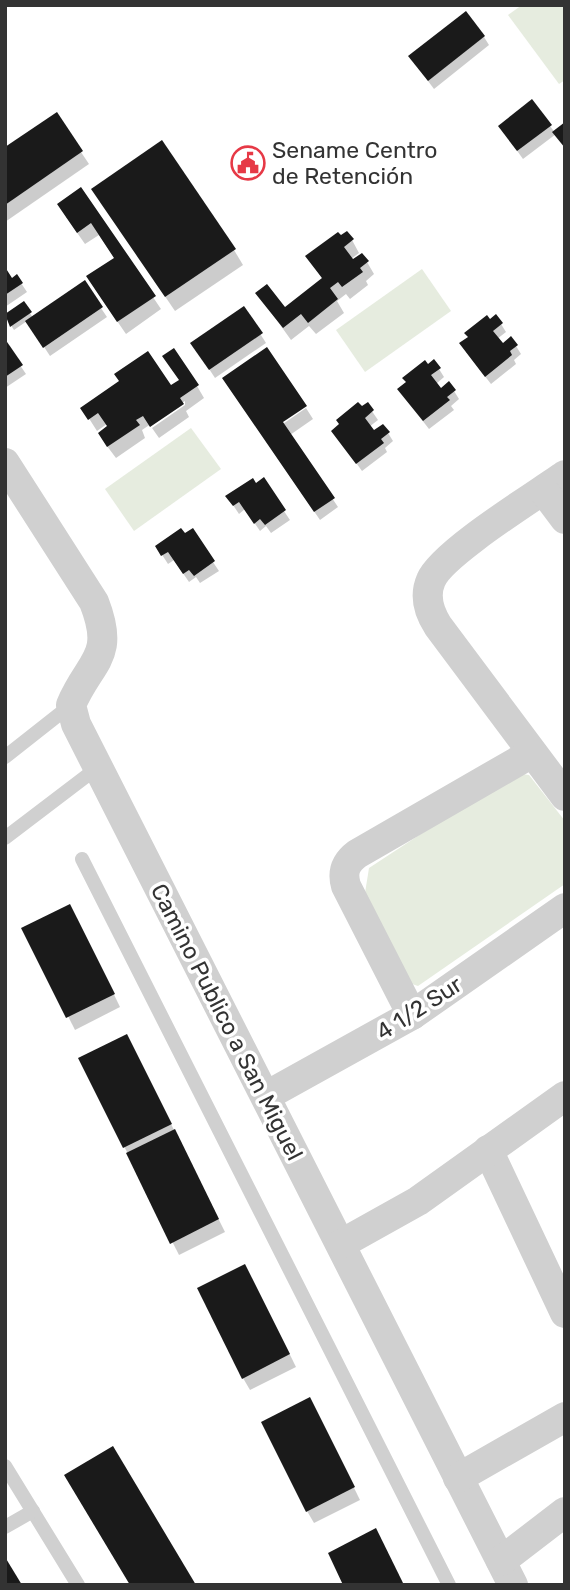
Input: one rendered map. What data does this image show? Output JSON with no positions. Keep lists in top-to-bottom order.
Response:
{
  "streets": {
    "street": ["4 1/2 Sur", "Camino Publico a San Miguel"]
  },
  "crossings": [
    ["4 1/2 Sur", "Camino Publico a San Miguel"]
  ],
  "places": {
    "public building": ["Sename Centro de Retención"]
  }
}
